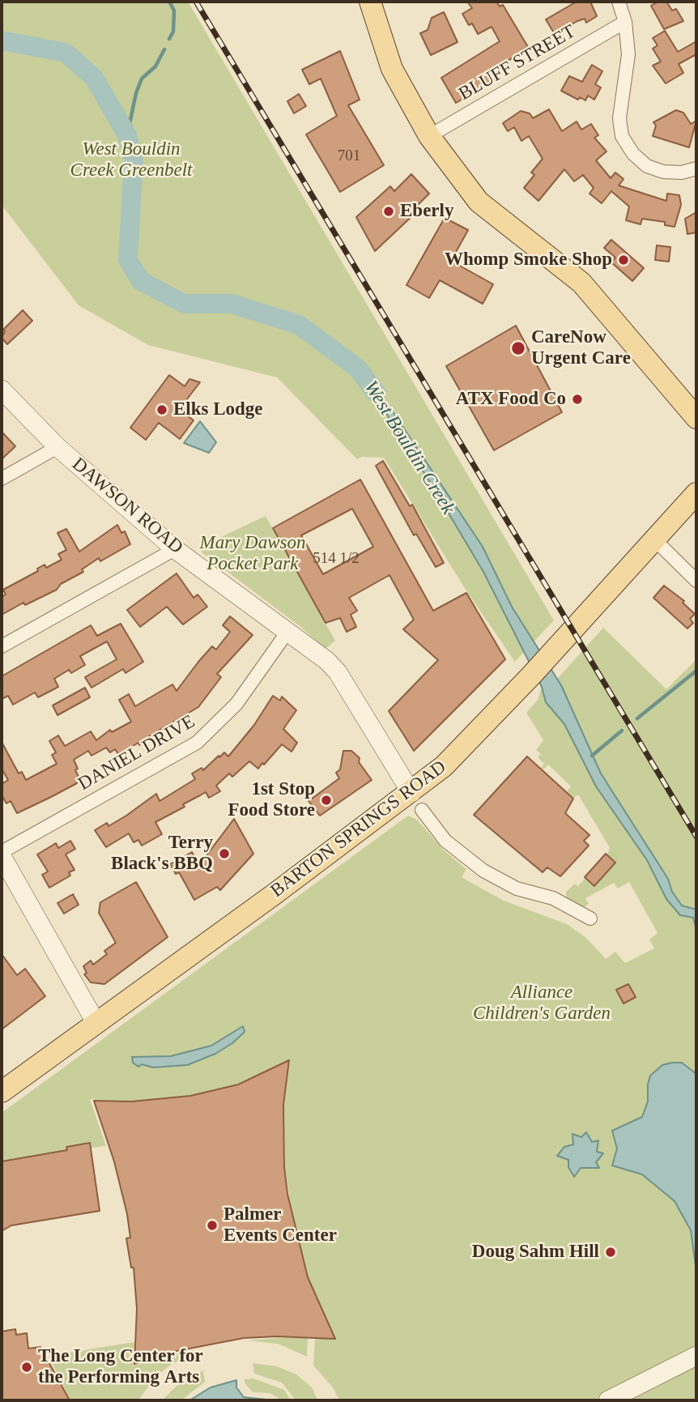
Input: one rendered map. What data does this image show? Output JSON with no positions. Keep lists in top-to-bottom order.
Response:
{
  "streets": {
    "main road": ["BARTON SPRINGS ROAD"],
    "street": ["BLUFF STREET", "DAWSON ROAD", "DANIEL DRIVE"]
  },
  "crossings": [
    ["DAWSON ROAD", "DANIEL DRIVE"],
    ["DAWSON ROAD", "BARTON SPRINGS ROAD"]
  ],
  "water": ["West Bouldin Creek"],
  "parks": ["West Bouldin Creek Greenbelt", "Mary Dawson Pocket Park", "Alliance Children's Garden"],
  "places": [
    "Eberly",
    "Whomp Smoke Shop",
    "CareNow Urgent Care",
    "ATX Food Co",
    "Elks Lodge",
    "1st Stop Food Store",
    "Terry Black's BBQ",
    "Palmer Events Center",
    "Doug Sahm Hill",
    "The Long Center for the Performing Arts"
  ],
  "house_numbers": ["701", "514 1/2"]
}
